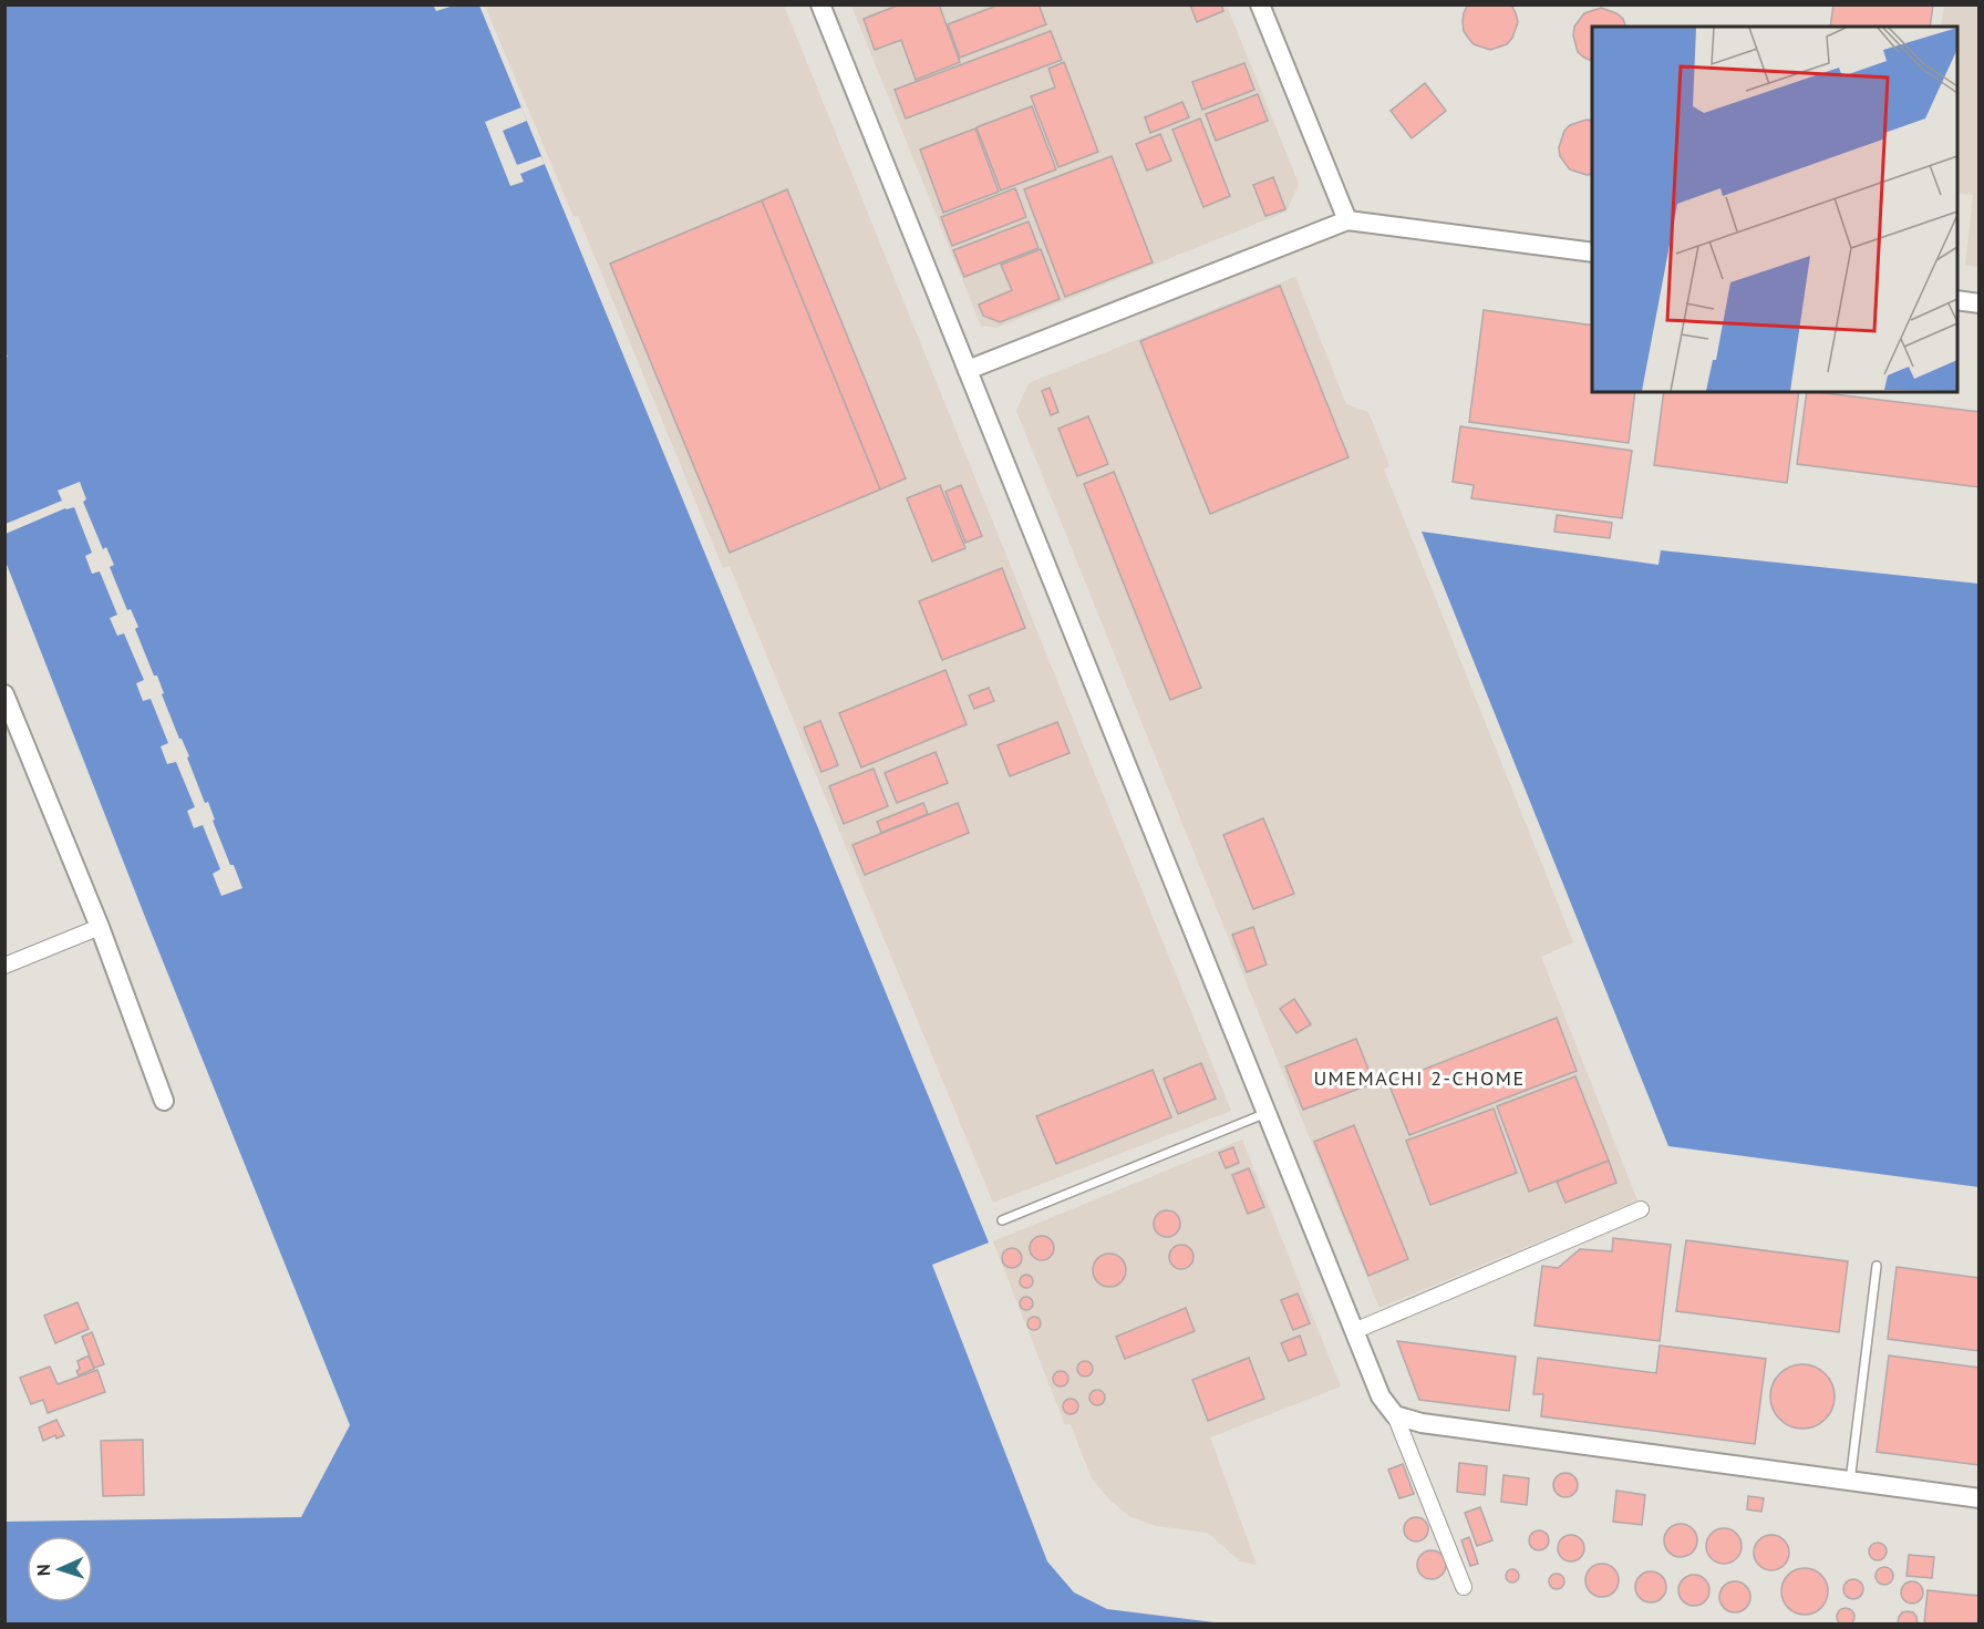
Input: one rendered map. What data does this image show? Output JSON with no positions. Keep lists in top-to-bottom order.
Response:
{
  "districts": ["UMEMACHI 2-CHOME"],
  "north": "left"
}
